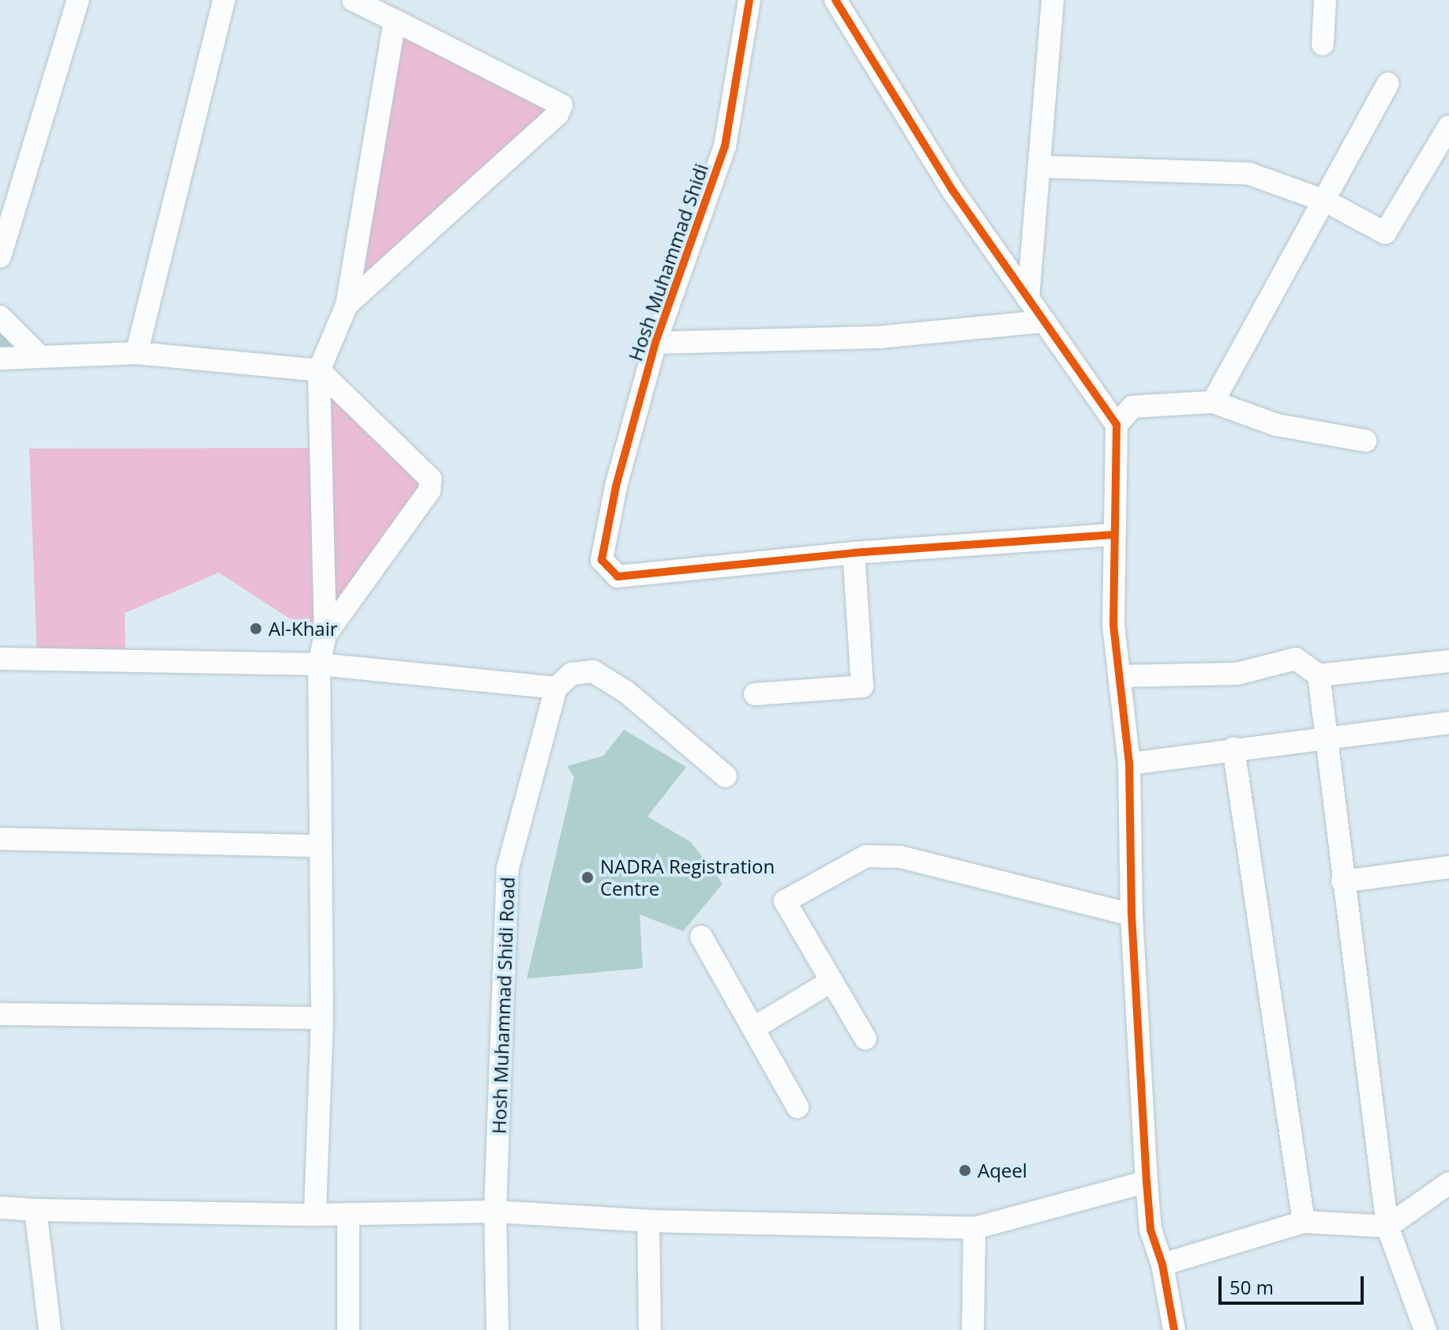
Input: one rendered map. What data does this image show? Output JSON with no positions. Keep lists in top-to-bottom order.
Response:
{
  "streets": {
    "street": ["Hosh Muhammad Shidi", "Hosh Muhammad Shidi Road"]
  },
  "places": ["Al-Khair", "NADRA Registration Centre", "Aqeel"],
  "scale_bar": "50 m"
}
